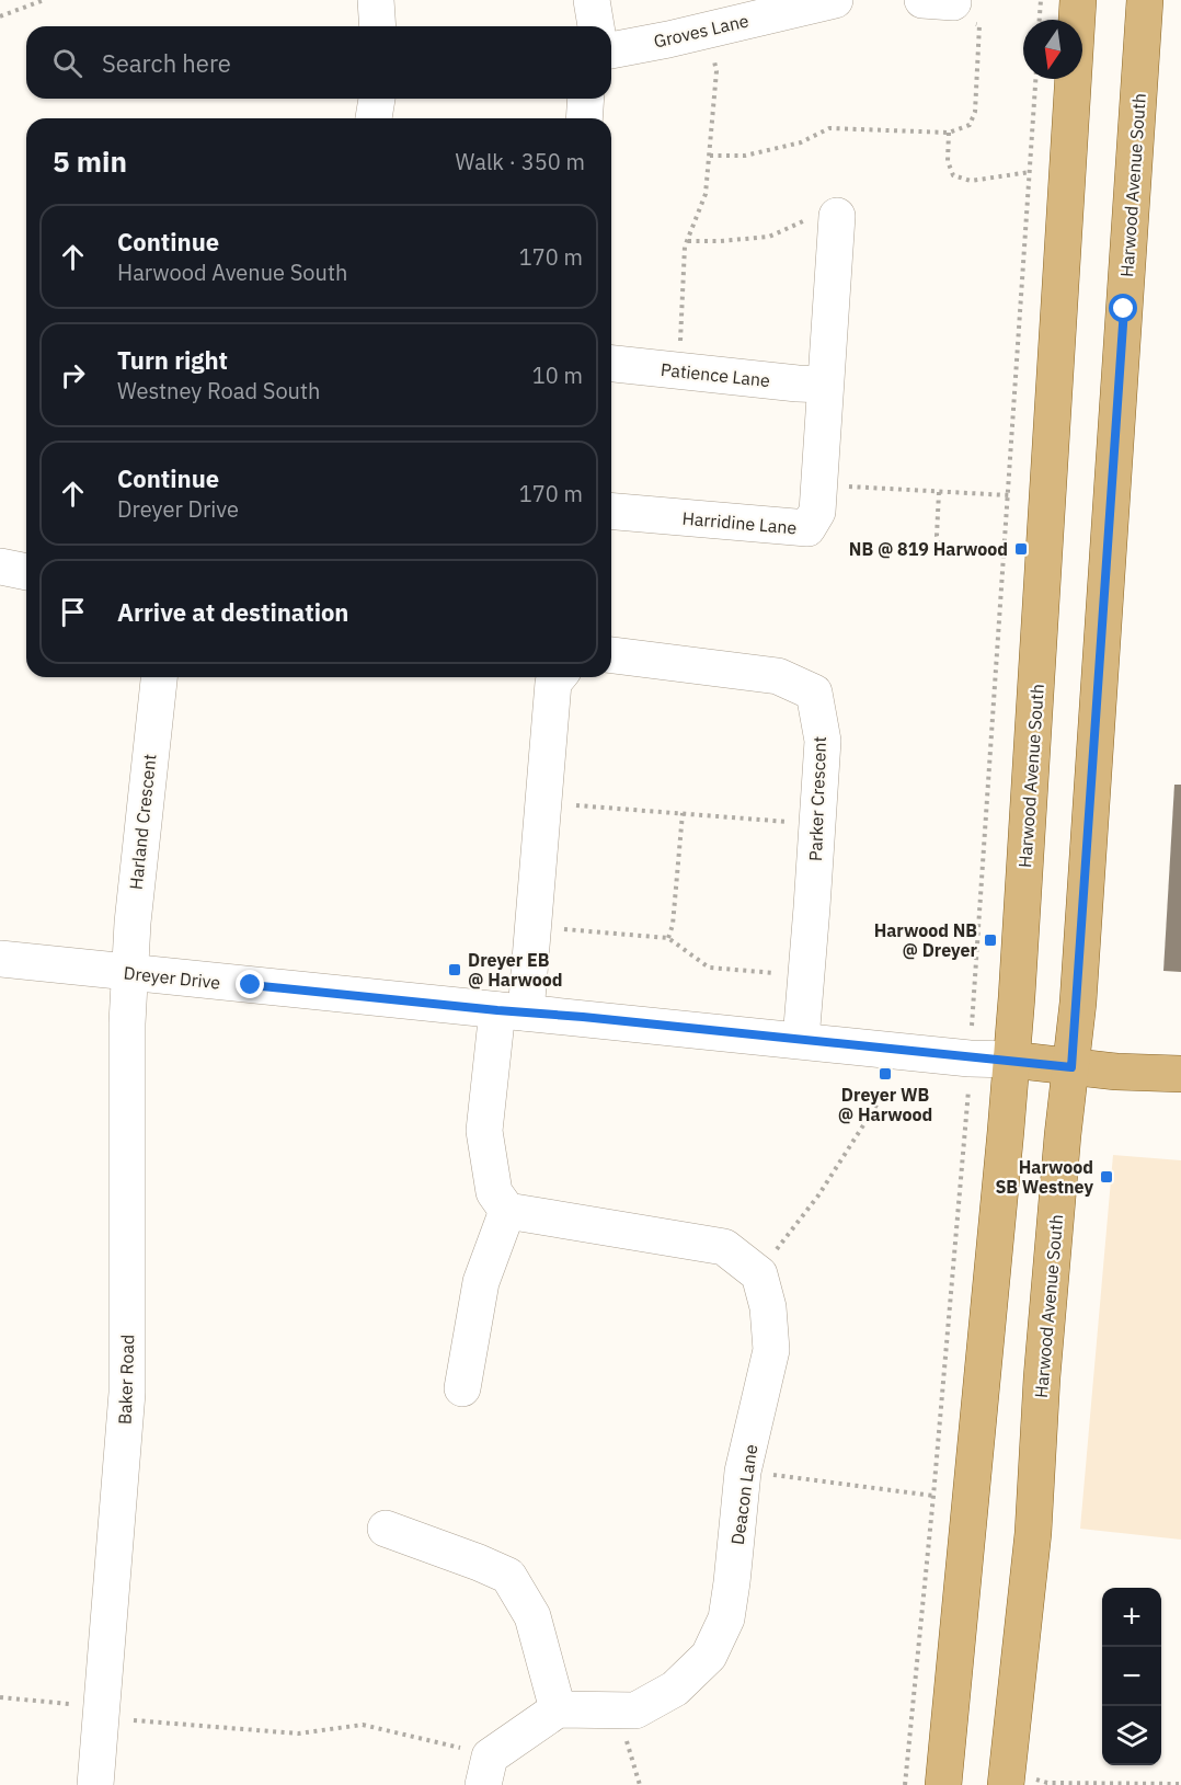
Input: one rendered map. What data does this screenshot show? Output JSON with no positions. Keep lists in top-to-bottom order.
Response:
{
  "streets": {
    "main road": ["Harwood Avenue South"],
    "street": [
      "Groves Lane",
      "Patience Lane",
      "Harridine Lane",
      "Parker Crescent",
      "Harland Crescent",
      "Dreyer Drive",
      "Baker Road",
      "Deacon Lane"
    ]
  },
  "crossings": [
    ["Harwood Avenue South", "Dreyer Drive"],
    ["Patience Lane", "Harridine Lane"],
    ["Parker Crescent", "Dreyer Drive"],
    ["Harland Crescent", "Dreyer Drive"],
    ["Harland Crescent", "Baker Road"],
    ["Dreyer Drive", "Baker Road"]
  ],
  "places": {
    "transit": [
      "NB @ 819 Harwood",
      "Harwood NB @ Dreyer",
      "Dreyer EB @ Harwood",
      "Dreyer WB @ Harwood",
      "Harwood SB Westney"
    ]
  },
  "north": "bottom",
  "page": {
    "search": "Search here",
    "heading": ["5 min", "Walk · 350 m"],
    "list": [
      ["Continue", "Harwood Avenue South", "170 m"],
      ["Turn right", "Westney Road South", "10 m"],
      ["Continue", "Dreyer Drive", "170 m"],
      "Arrive at destination"
    ],
    "map_buttons": ["+", "−"]
  }
}
